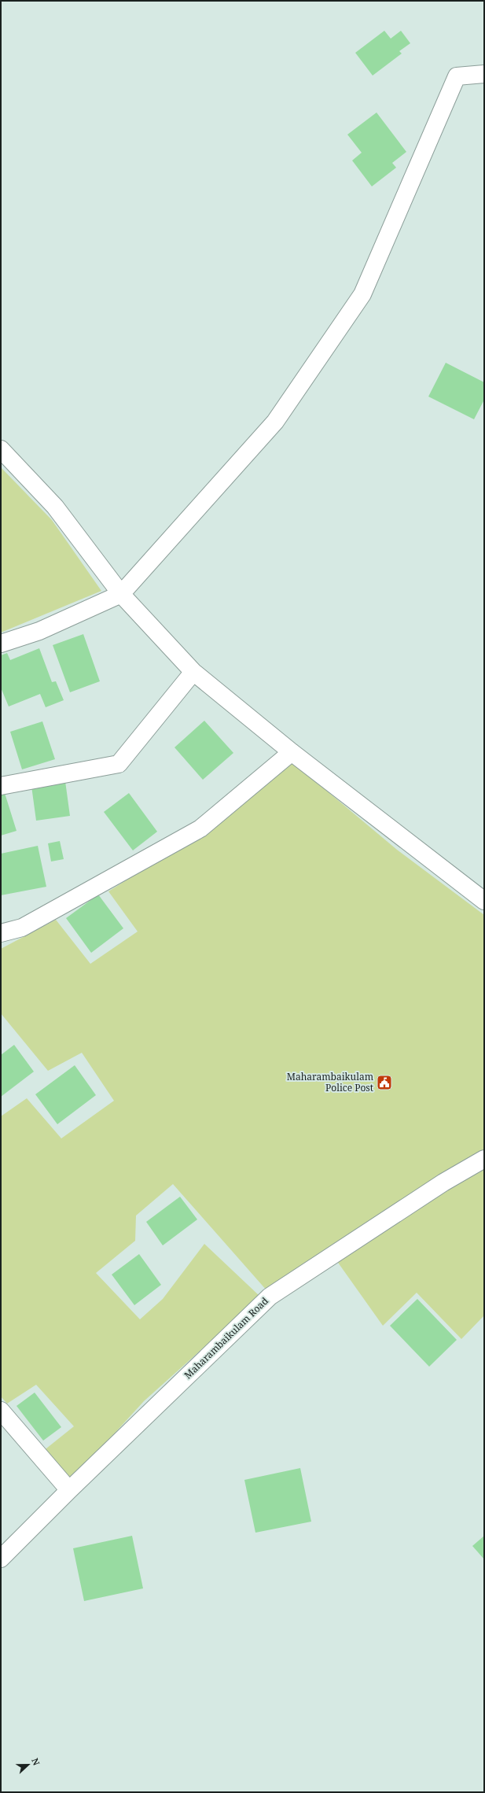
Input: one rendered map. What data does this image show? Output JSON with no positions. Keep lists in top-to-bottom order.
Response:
{
  "streets": {
    "street": ["Maharambaikulam Road"]
  },
  "places": {
    "public building": ["Maharambaikulam Police Post"]
  },
  "north": "right"
}
